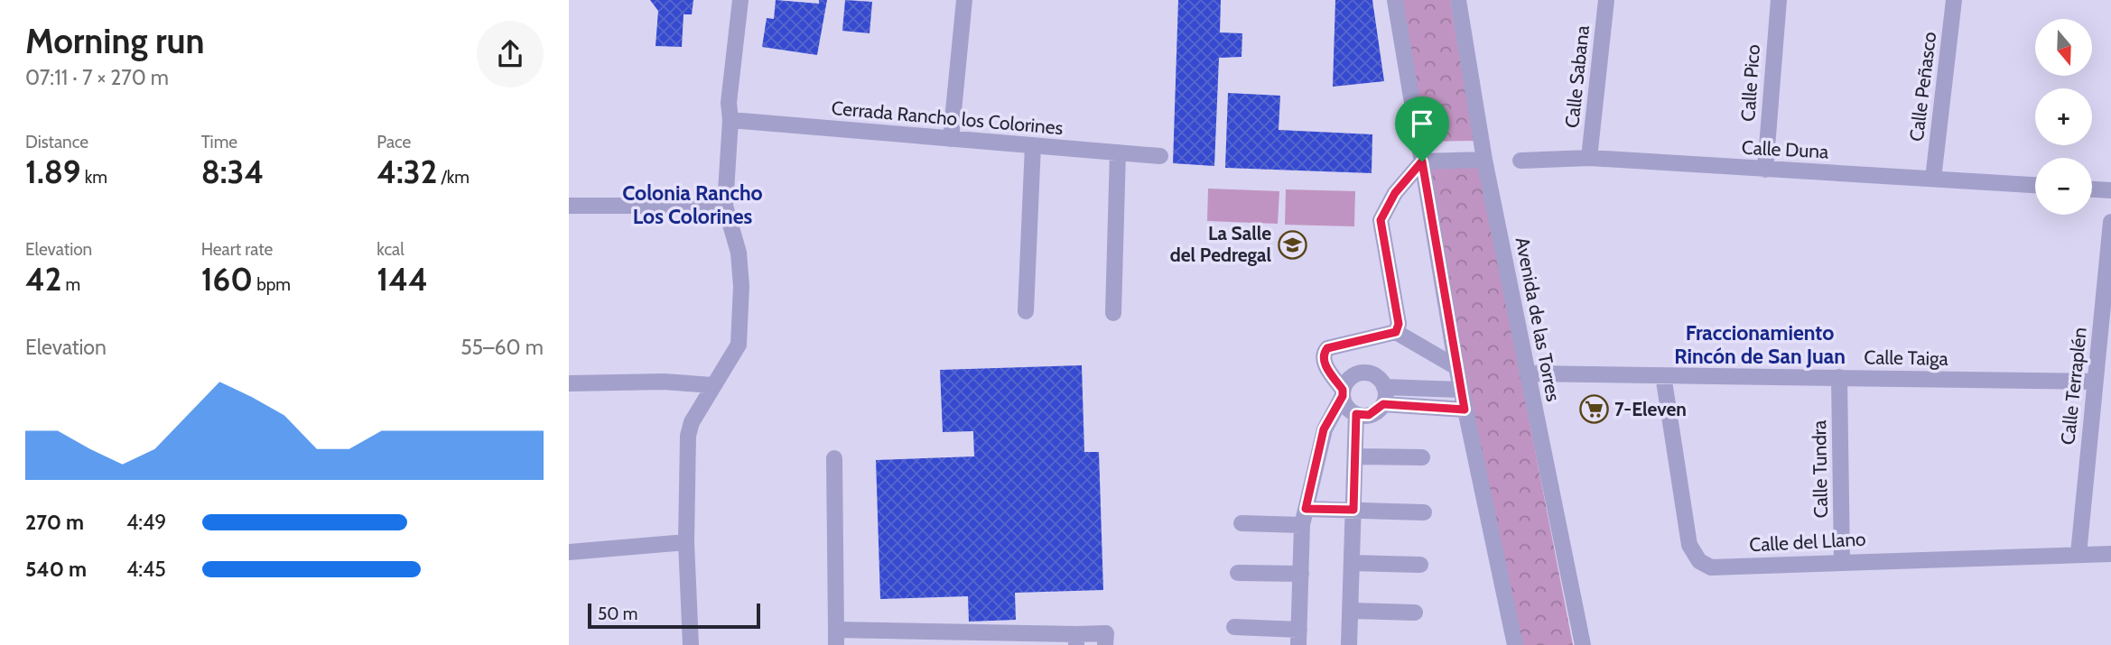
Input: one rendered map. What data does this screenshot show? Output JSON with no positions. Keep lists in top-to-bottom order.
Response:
{
  "streets": {
    "street": [
      "Calle Sabana",
      "Calle Pico",
      "Calle Peñasco",
      "Cerrada Rancho los Colorines",
      "Calle Duna",
      "Avenida de las Torres",
      "Calle Taiga",
      "Calle Terraplén",
      "Calle Tundra",
      "Calle del Llano"
    ]
  },
  "crossings": [
    ["Calle Sabana", "Calle Duna"],
    ["Calle Pico", "Calle Duna"],
    ["Calle Peñasco", "Calle Duna"],
    ["Avenida de las Torres", "Calle Taiga"],
    ["Calle Taiga", "Calle Terraplén"],
    ["Calle Taiga", "Calle Tundra"],
    ["Calle Taiga", "Calle del Llano"],
    ["Calle Terraplén", "Calle del Llano"],
    ["Calle Tundra", "Calle del Llano"]
  ],
  "districts": ["Colonia Rancho Los Colorines", "Fraccionamiento Rincón de San Juan"],
  "places": {
    "school or university": ["La Salle del Pedregal"],
    "supermarket": ["7-Eleven"]
  },
  "scale_bar": "50 m",
  "north": "bottom",
  "page": {
    "heading": ["Morning run", "07:11 · 7 × 270 m"],
    "map_buttons": ["+", "−"],
    "stats": [
      ["Distance", "1.89 km"],
      ["Time", "8:34"],
      ["Pace", "4:32 /km"],
      ["Elevation", "42 m"],
      ["Heart rate", "160 bpm"],
      ["kcal", "144"]
    ],
    "chart": ["Elevation", "55–60 m"],
    "list": [
      {
        "name": "270 m",
        "note": "4:49"
      },
      {
        "name": "540 m",
        "note": "4:45"
      }
    ],
    "scale": "50 m"
  }
}
